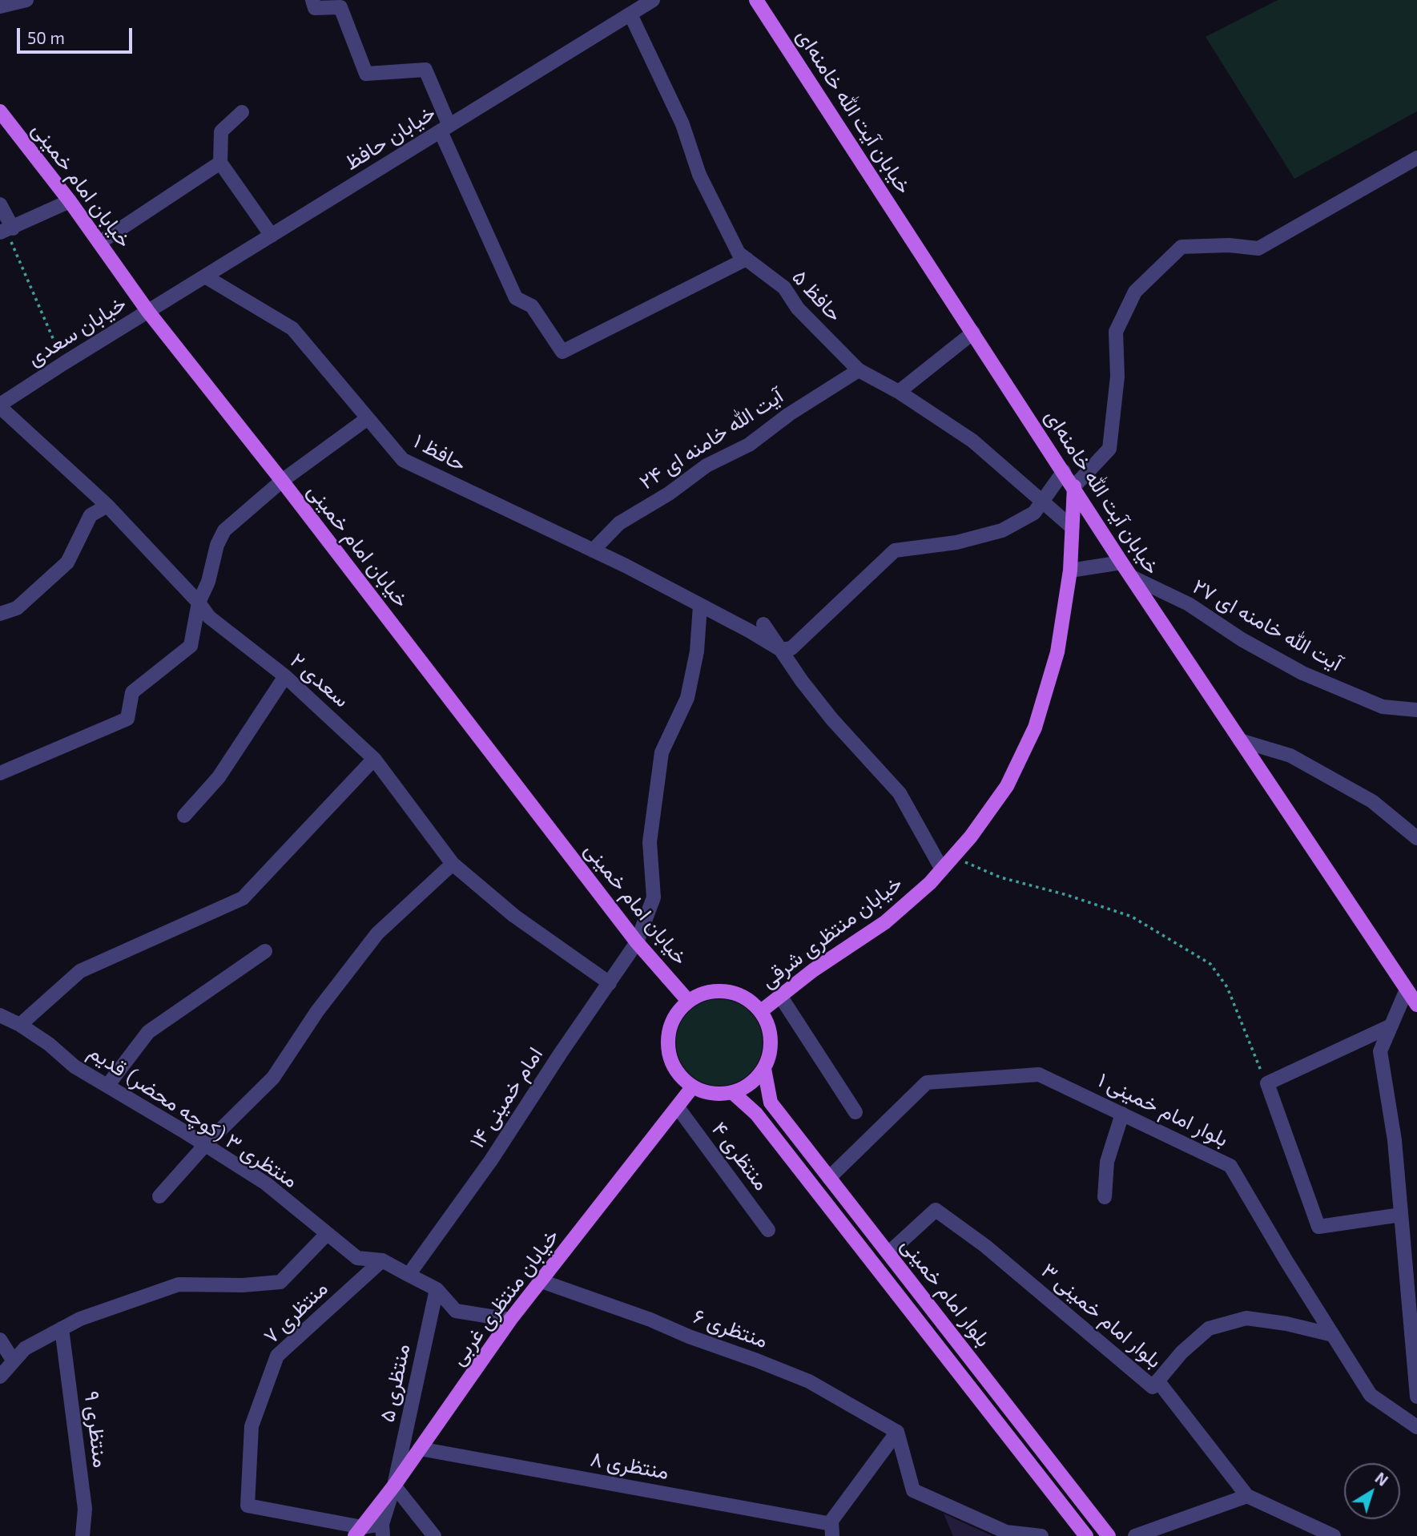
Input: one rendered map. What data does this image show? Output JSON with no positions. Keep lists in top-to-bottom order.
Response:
{
  "streets": {
    "main road": [
      "خیابان آیت الله خامنه‌ای",
      "خیابان امام خمینی",
      "خیابان منتظری شرقی",
      "بلوار امام خمینی",
      "خیابان منتظری غربی"
    ],
    "street": [
      "خیابان حافظ",
      "حافظ ۵",
      "خیابان سعدی",
      "آیت الله خامنه ای ۲۴",
      "حافظ ۱",
      "آیت الله خامنه ای ۲۷",
      "سعدی ۲",
      "امام خمینی ۱۴",
      "بلوار امام خمینی ۱",
      "منتظری ۳ (کوچه محضر) قدیم",
      "منتظری ۴",
      "منتظری ۷",
      "بلوار امام خمینی ۳",
      "منتظری ۶",
      "منتظری ۵",
      "منتظری ۹",
      "منتظری ۸"
    ]
  },
  "crossings": [
    ["خیابان آیت الله خامنه‌ای", "آیت الله خامنه ای ۲۷"],
    ["خیابان آیت الله خامنه‌ای", "خیابان منتظری شرقی"],
    ["خیابان حافظ", "خیابان امام خمینی"],
    ["خیابان حافظ", "حافظ ۵"],
    ["خیابان حافظ", "خیابان سعدی"],
    ["خیابان حافظ", "حافظ ۱"],
    ["خیابان امام خمینی", "خیابان سعدی"],
    ["خیابان امام خمینی", "خیابان منتظری شرقی"],
    ["خیابان امام خمینی", "امام خمینی ۱۴"],
    ["خیابان امام خمینی", "بلوار امام خمینی"],
    ["خیابان امام خمینی", "خیابان منتظری غربی"],
    ["حافظ ۵", "آیت الله خامنه ای ۲۴"],
    ["حافظ ۵", "خیابان منتظری شرقی"],
    ["خیابان سعدی", "سعدی ۲"],
    ["آیت الله خامنه ای ۲۴", "حافظ ۱"],
    ["حافظ ۱", "امام خمینی ۱۴"],
    ["سعدی ۲", "امام خمینی ۱۴"],
    ["خیابان منتظری شرقی", "بلوار امام خمینی"],
    ["خیابان منتظری شرقی", "خیابان منتظری غربی"],
    ["امام خمینی ۱۴", "منتظری ۳ (کوچه محضر) قدیم"],
    ["بلوار امام خمینی ۱", "بلوار امام خمینی"],
    ["بلوار امام خمینی ۱", "بلوار امام خمینی ۳"],
    ["منتظری ۳ (کوچه محضر) قدیم", "خیابان منتظری غربی"],
    ["منتظری ۳ (کوچه محضر) قدیم", "منتظری ۷"],
    ["منتظری ۳ (کوچه محضر) قدیم", "منتظری ۵"],
    ["منتظری ۴", "خیابان منتظری غربی"],
    ["بلوار امام خمینی", "خیابان منتظری غربی"],
    ["بلوار امام خمینی", "بلوار امام خمینی ۳"],
    ["خیابان منتظری غربی", "منتظری ۷"],
    ["خیابان منتظری غربی", "منتظری ۶"],
    ["خیابان منتظری غربی", "منتظری ۵"],
    ["خیابان منتظری غربی", "منتظری ۸"],
    ["منتظری ۷", "منتظری ۵"]
  ],
  "scale_bar": "50 m",
  "north": "top right"
}
